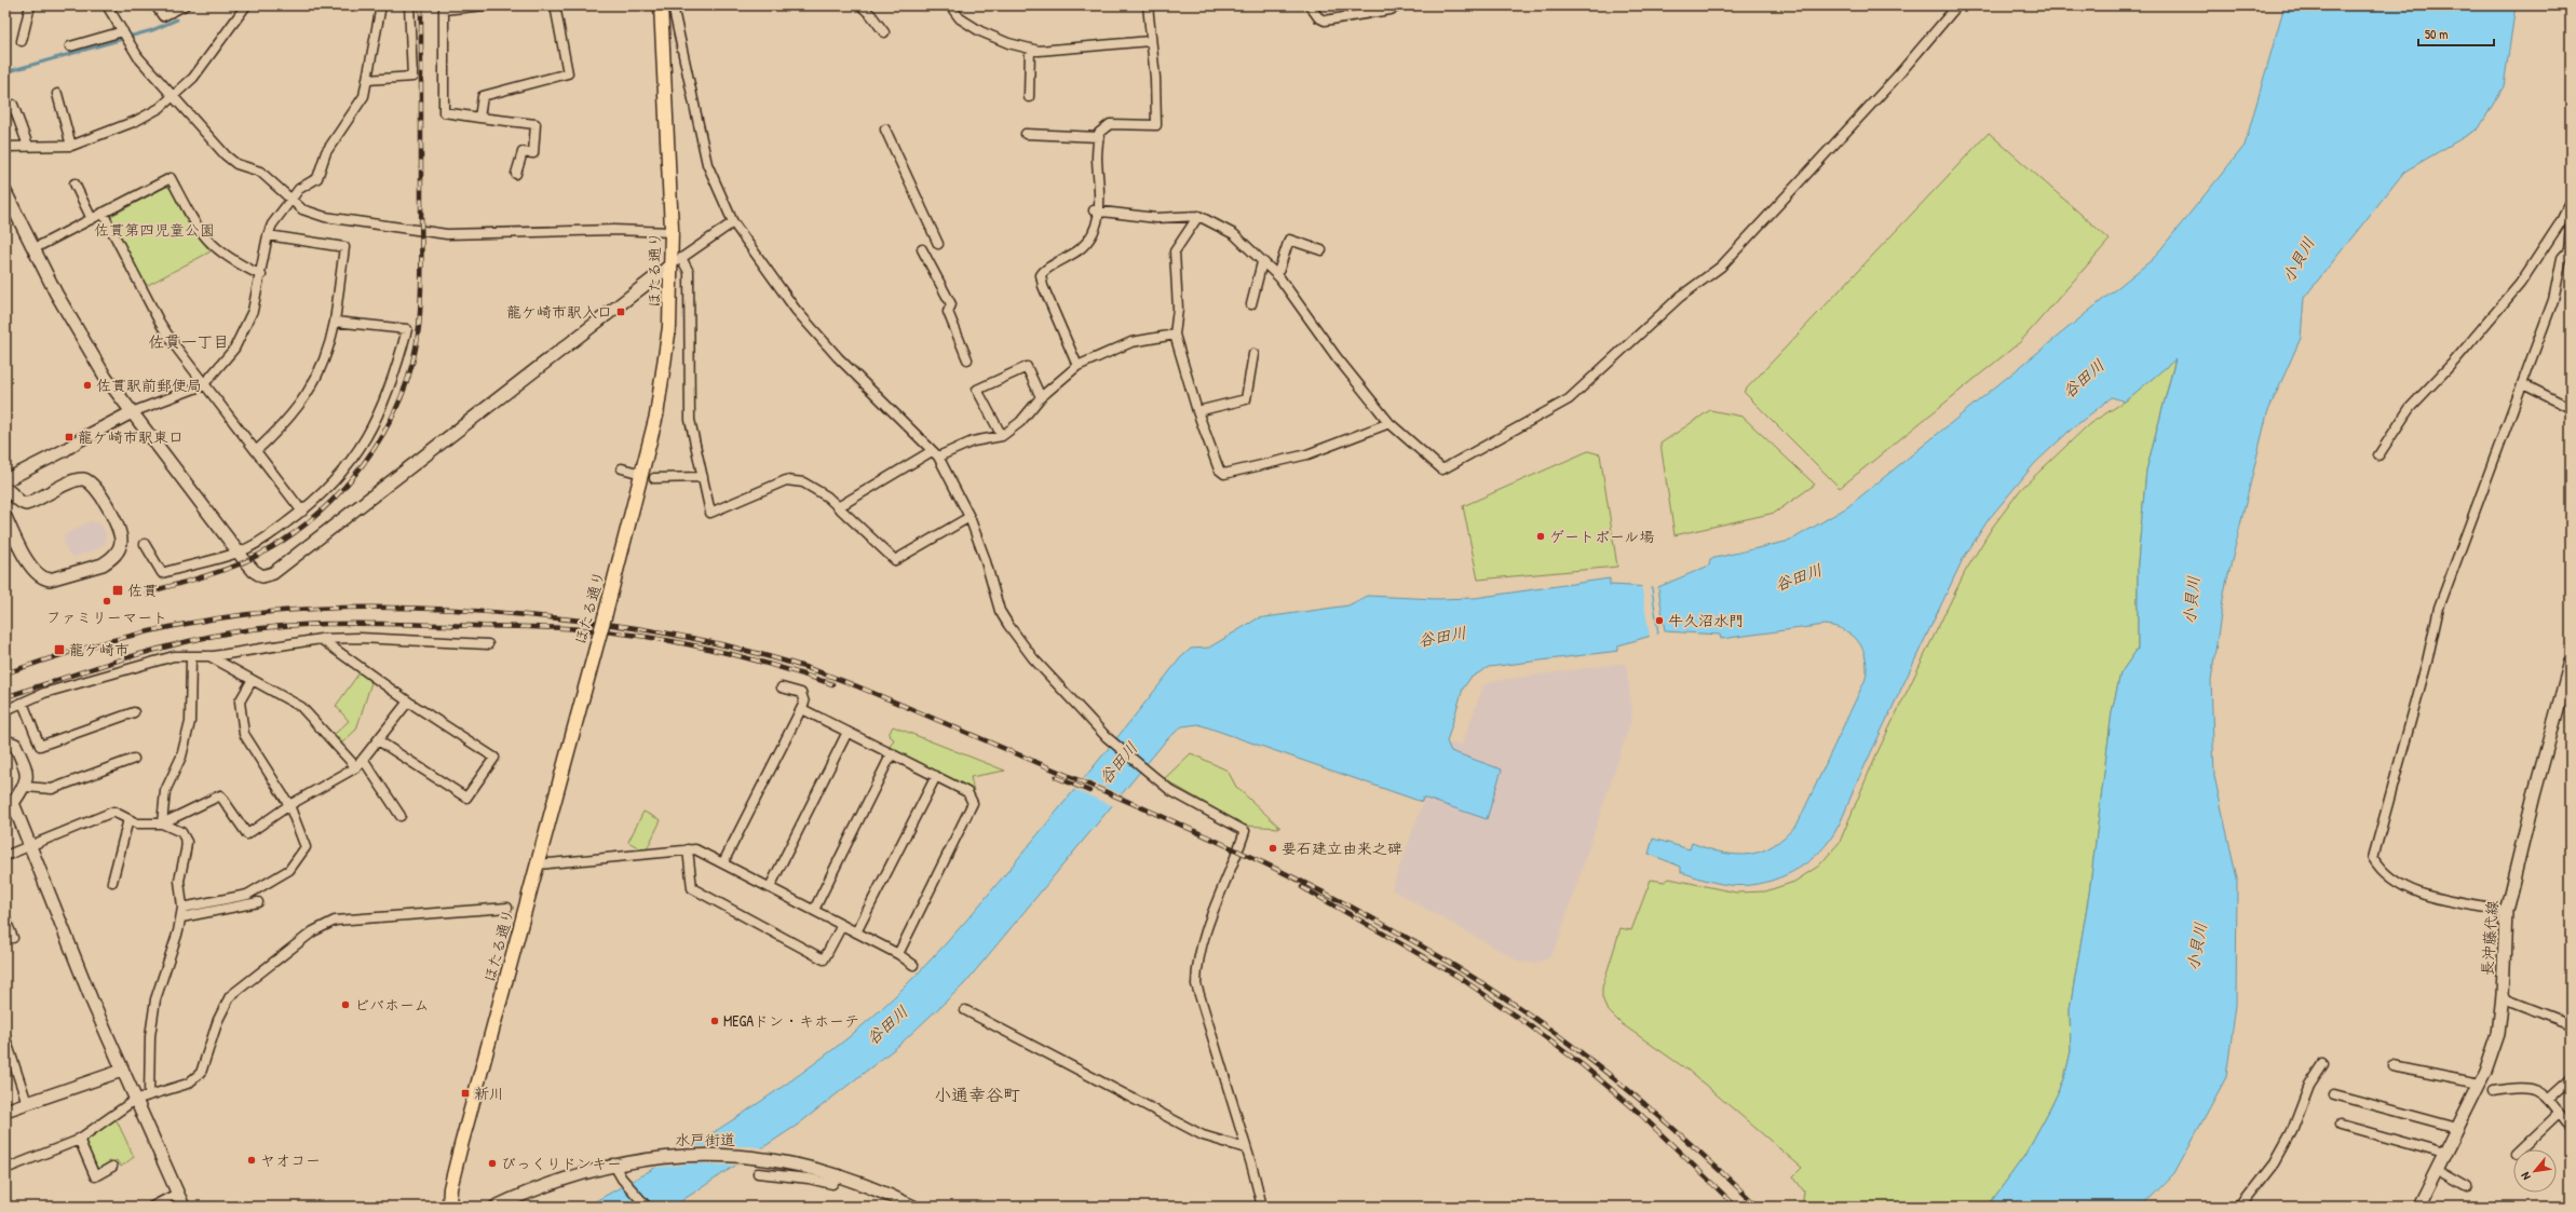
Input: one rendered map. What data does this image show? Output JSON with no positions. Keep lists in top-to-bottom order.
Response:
{
  "streets": {
    "main road": ["ほたる通り"],
    "street": ["長沖藤代線", "水戸街道"]
  },
  "districts": ["佐貫一丁目", "小通幸谷町"],
  "water": ["小貝川", "谷田川"],
  "parks": ["佐貫第四児童公園"],
  "places": {
    "transit": [
      "龍ケ崎市駅入口",
      "龍ケ崎市駅東口",
      "佐貫",
      "龍ケ崎市",
      "新川"
    ],
    "other": [
      "佐貫駅前郵便局",
      "ゲートボール場",
      "ファミリーマート",
      "牛久沼水門",
      "要石建立由来之碑",
      "ビバホーム",
      "MEGAドン・キホーテ",
      "ヤオコー",
      "びっくりドンキー"
    ]
  },
  "scale_bar": "50 m",
  "north": "bottom left"
}
